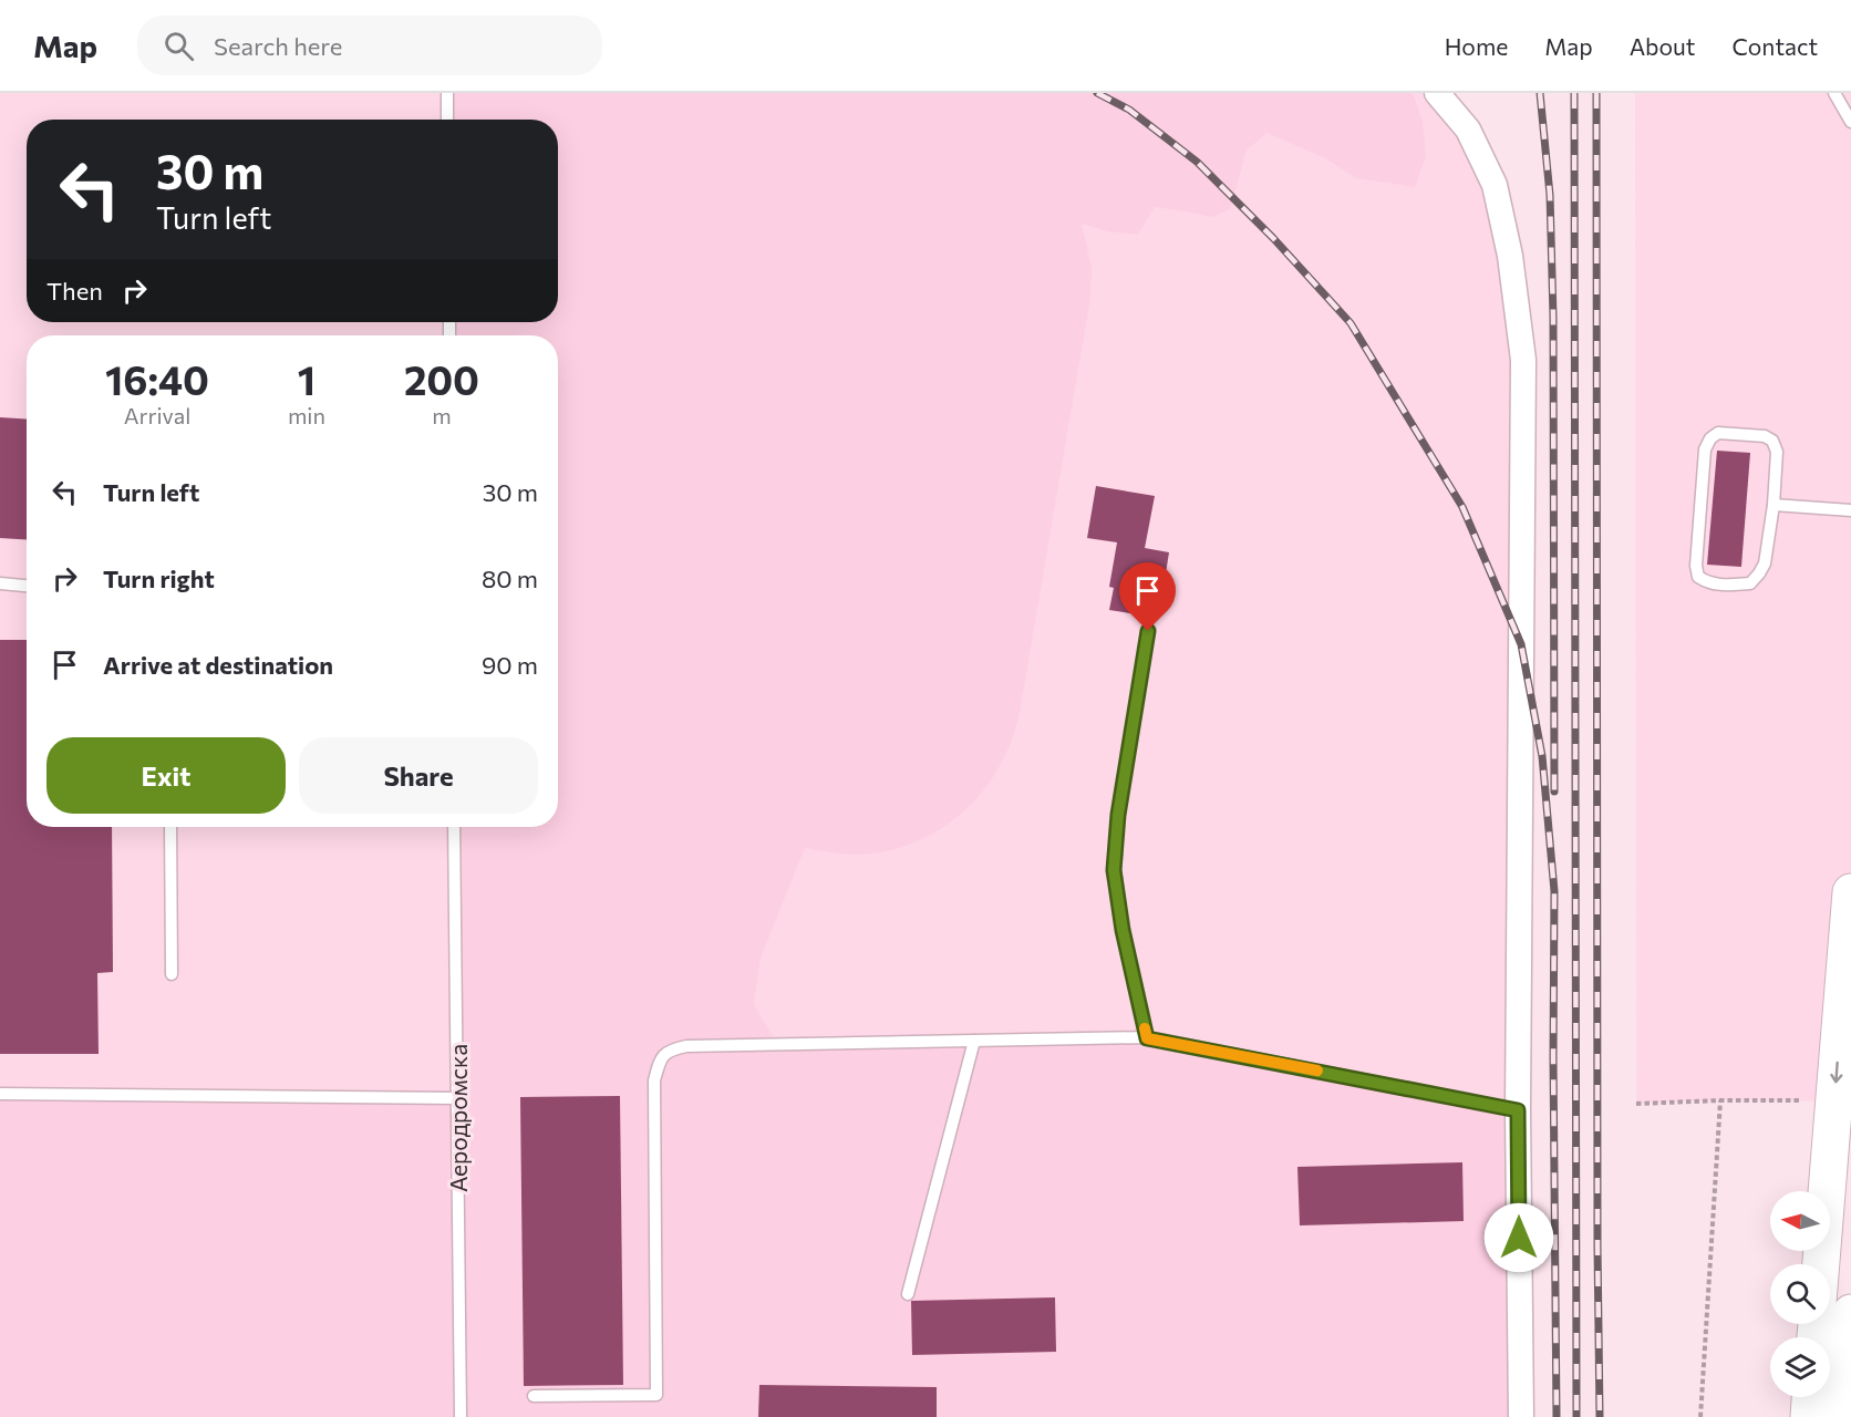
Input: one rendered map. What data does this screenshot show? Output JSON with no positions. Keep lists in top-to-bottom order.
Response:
{
  "streets": {
    "lane": ["Аеродромска"]
  },
  "north": "left",
  "page": {
    "header": "Map",
    "search": "Search here",
    "nav": [
      "Home",
      "Map",
      "About",
      "Contact"
    ],
    "turn": ["30 m", "Turn left"],
    "then": "Then",
    "eta": [
      "16:40",
      "Arrival",
      "1",
      "min",
      "200",
      "m"
    ],
    "list": [
      {
        "name": "Turn left",
        "value": "30 m"
      },
      {
        "name": "Turn right",
        "value": "80 m"
      },
      {
        "name": "Arrive at destination",
        "value": "90 m"
      }
    ],
    "buttons": ["Exit", "Share"]
  }
}
